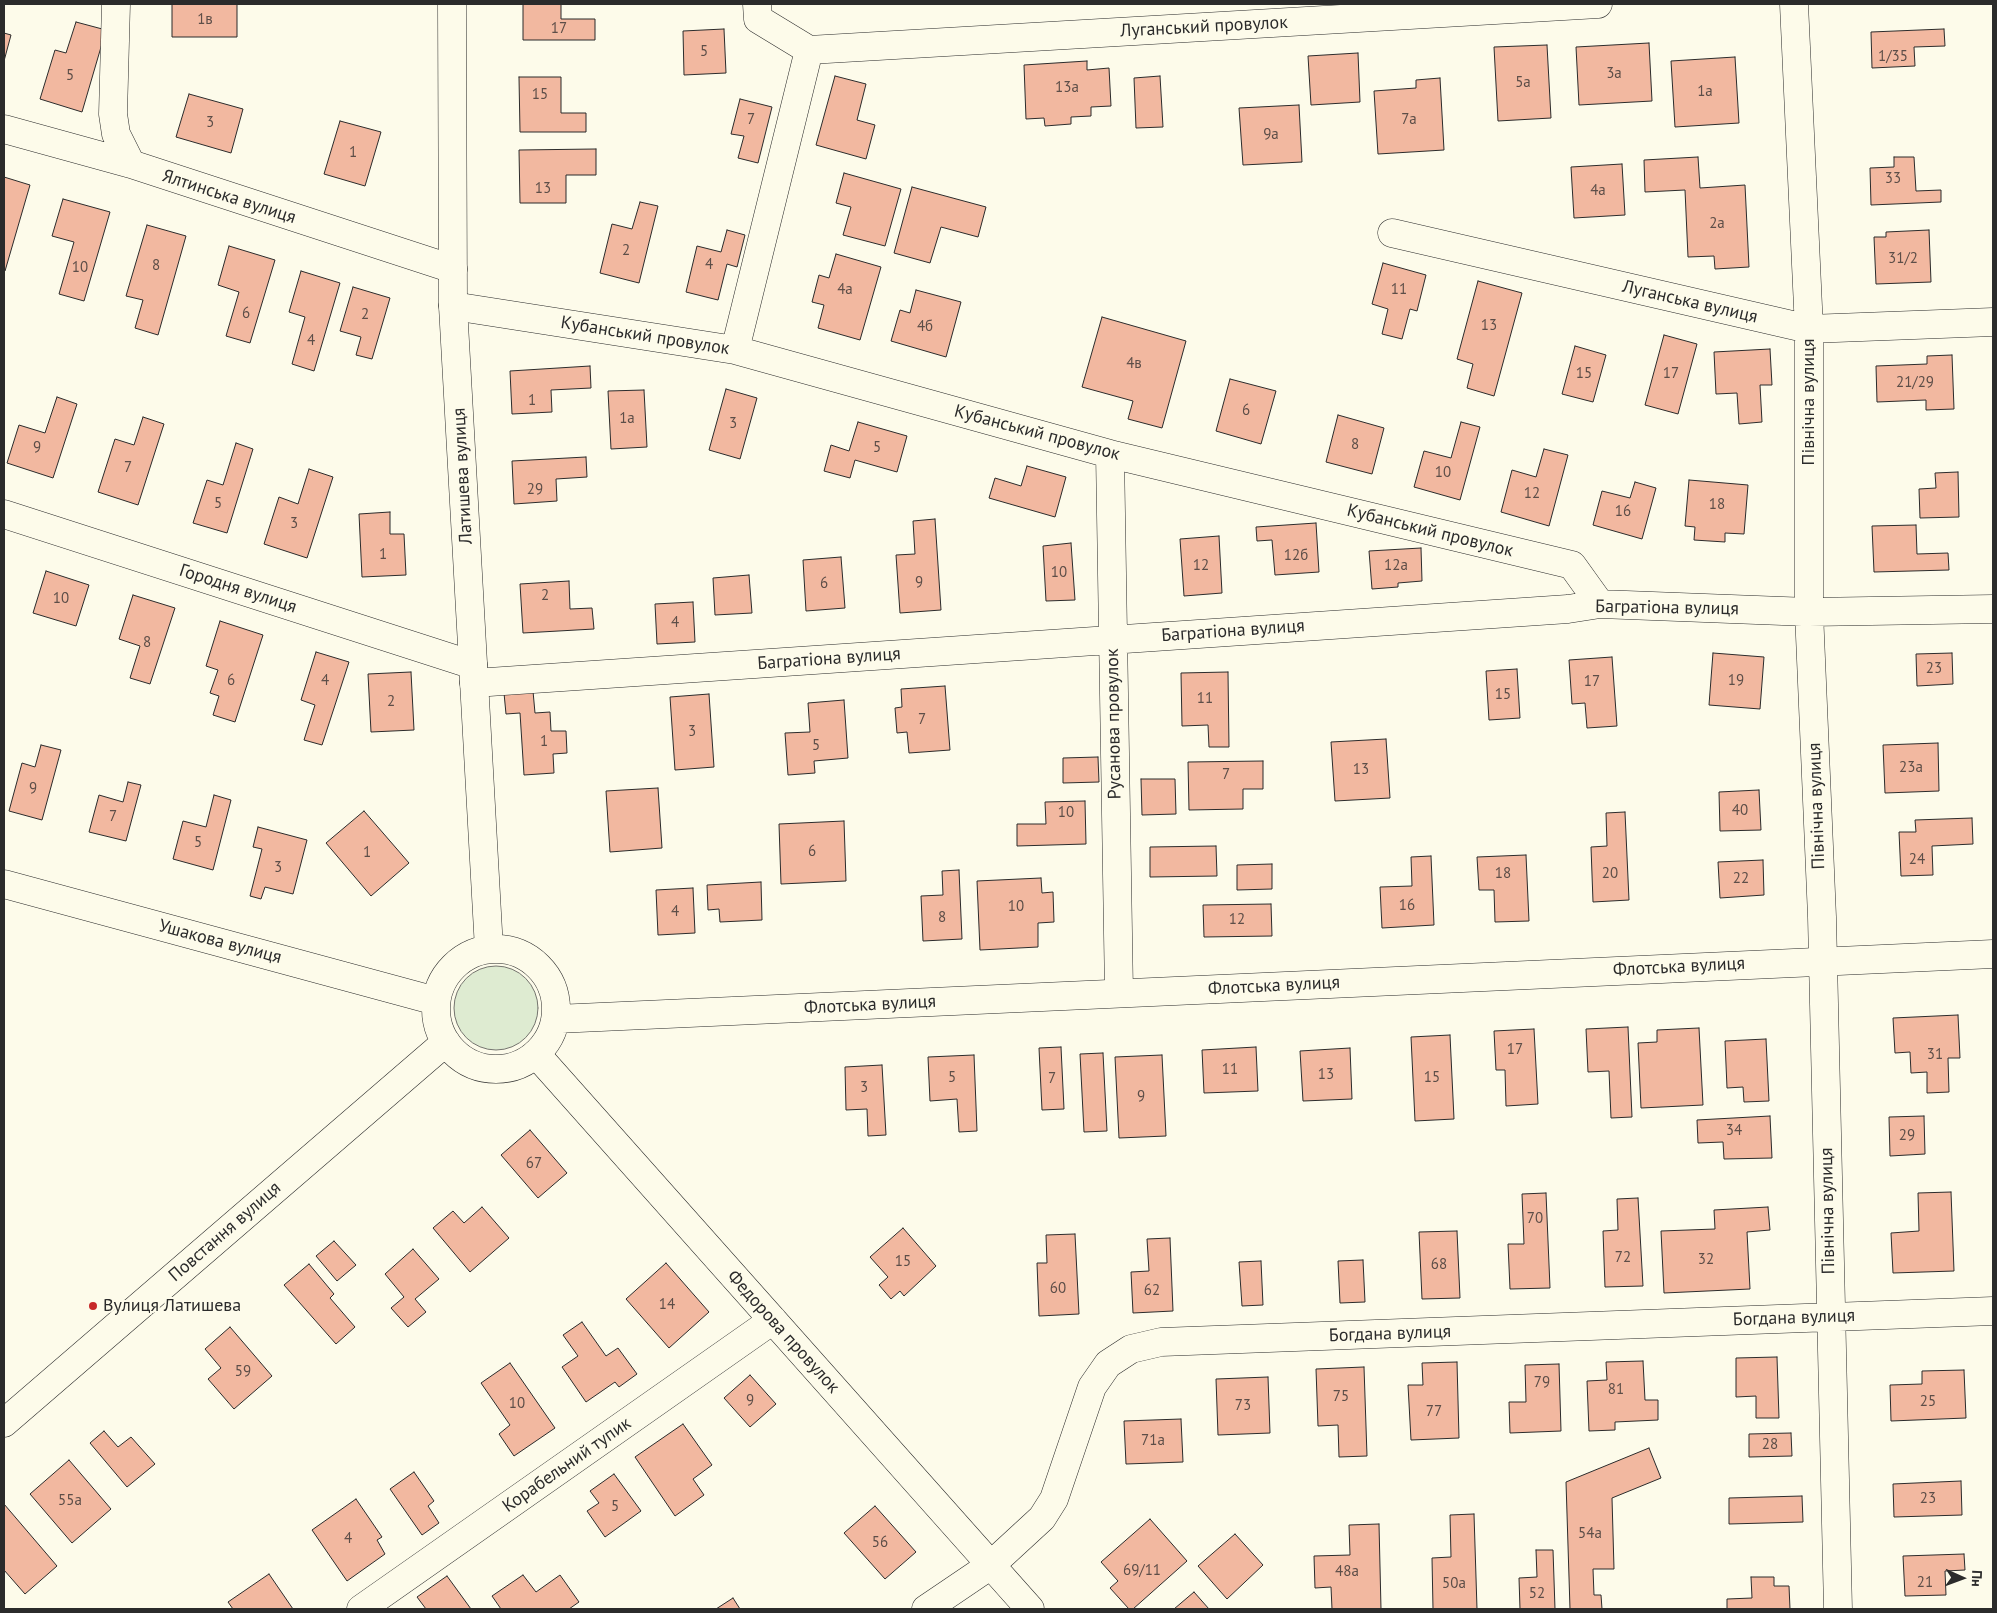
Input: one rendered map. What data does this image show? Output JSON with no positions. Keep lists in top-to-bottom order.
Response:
{
  "streets": {
    "street": [
      "Луганський провулок",
      "Ялтинська вулиця",
      "Луганська вулиця",
      "Кубанський провулок",
      "Північна вулиця",
      "Латишева вулиця",
      "Городня вулиця",
      "Багратіона вулиця",
      "Русанова провулок",
      "Ушакова вулиця",
      "Флотська вулиця",
      "Повстання вулиця",
      "Богдана вулиця",
      "Федорова провулок",
      "Корабельний тупик"
    ]
  },
  "crossings": [
    ["Ялтинська вулиця", "Латишева вулиця"],
    ["Луганська вулиця", "Північна вулиця"],
    ["Кубанський провулок", "Латишева вулиця"],
    ["Кубанський провулок", "Багратіона вулиця"],
    ["Кубанський провулок", "Русанова провулок"],
    ["Північна вулиця", "Багратіона вулиця"],
    ["Північна вулиця", "Флотська вулиця"],
    ["Північна вулиця", "Богдана вулиця"],
    ["Латишева вулиця", "Городня вулиця"],
    ["Латишева вулиця", "Багратіона вулиця"],
    ["Латишева вулиця", "Ушакова вулиця"],
    ["Латишева вулиця", "Флотська вулиця"],
    ["Латишева вулиця", "Повстання вулиця"],
    ["Латишева вулиця", "Федорова провулок"],
    ["Городня вулиця", "Багратіона вулиця"],
    ["Багратіона вулиця", "Русанова провулок"],
    ["Русанова провулок", "Флотська вулиця"],
    ["Ушакова вулиця", "Флотська вулиця"],
    ["Ушакова вулиця", "Повстання вулиця"],
    ["Ушакова вулиця", "Федорова провулок"],
    ["Флотська вулиця", "Повстання вулиця"],
    ["Флотська вулиця", "Федорова провулок"],
    ["Повстання вулиця", "Федорова провулок"],
    ["Богдана вулиця", "Федорова провулок"],
    ["Федорова провулок", "Корабельний тупик"]
  ],
  "places": ["Вулиця Латишева"],
  "house_numbers": [
    "1в",
    "17",
    "5",
    "1/35",
    "3а",
    "5",
    "5а",
    "13а",
    "1а",
    "15",
    "7",
    "7а",
    "3",
    "9а",
    "1",
    "33",
    "13",
    "4а",
    "2а",
    "2",
    "31/2",
    "4",
    "8",
    "10",
    "4а",
    "11",
    "6",
    "2",
    "13",
    "4б",
    "4",
    "4в",
    "15",
    "17",
    "21/29",
    "1",
    "6",
    "1а",
    "3",
    "8",
    "9",
    "5",
    "7",
    "10",
    "29",
    "12",
    "5",
    "18",
    "16",
    "3",
    "1",
    "12б",
    "12",
    "12а",
    "10",
    "9",
    "6",
    "2",
    "10",
    "4",
    "8",
    "23",
    "6",
    "4",
    "19",
    "17",
    "15",
    "11",
    "2",
    "7",
    "3",
    "1",
    "5",
    "23а",
    "13",
    "7",
    "9",
    "40",
    "10",
    "7",
    "5",
    "6",
    "1",
    "24",
    "3",
    "18",
    "20",
    "22",
    "16",
    "10",
    "4",
    "8",
    "12",
    "17",
    "31",
    "11",
    "13",
    "5",
    "15",
    "7",
    "3",
    "9",
    "34",
    "29",
    "67",
    "70",
    "72",
    "32",
    "15",
    "68",
    "60",
    "62",
    "14",
    "59",
    "79",
    "81",
    "75",
    "9",
    "25",
    "10",
    "73",
    "77",
    "71а",
    "28",
    "23",
    "55а",
    "5",
    "54а",
    "4",
    "56",
    "69/11",
    "48а",
    "21",
    "50а",
    "52"
  ],
  "north": "right"
}
